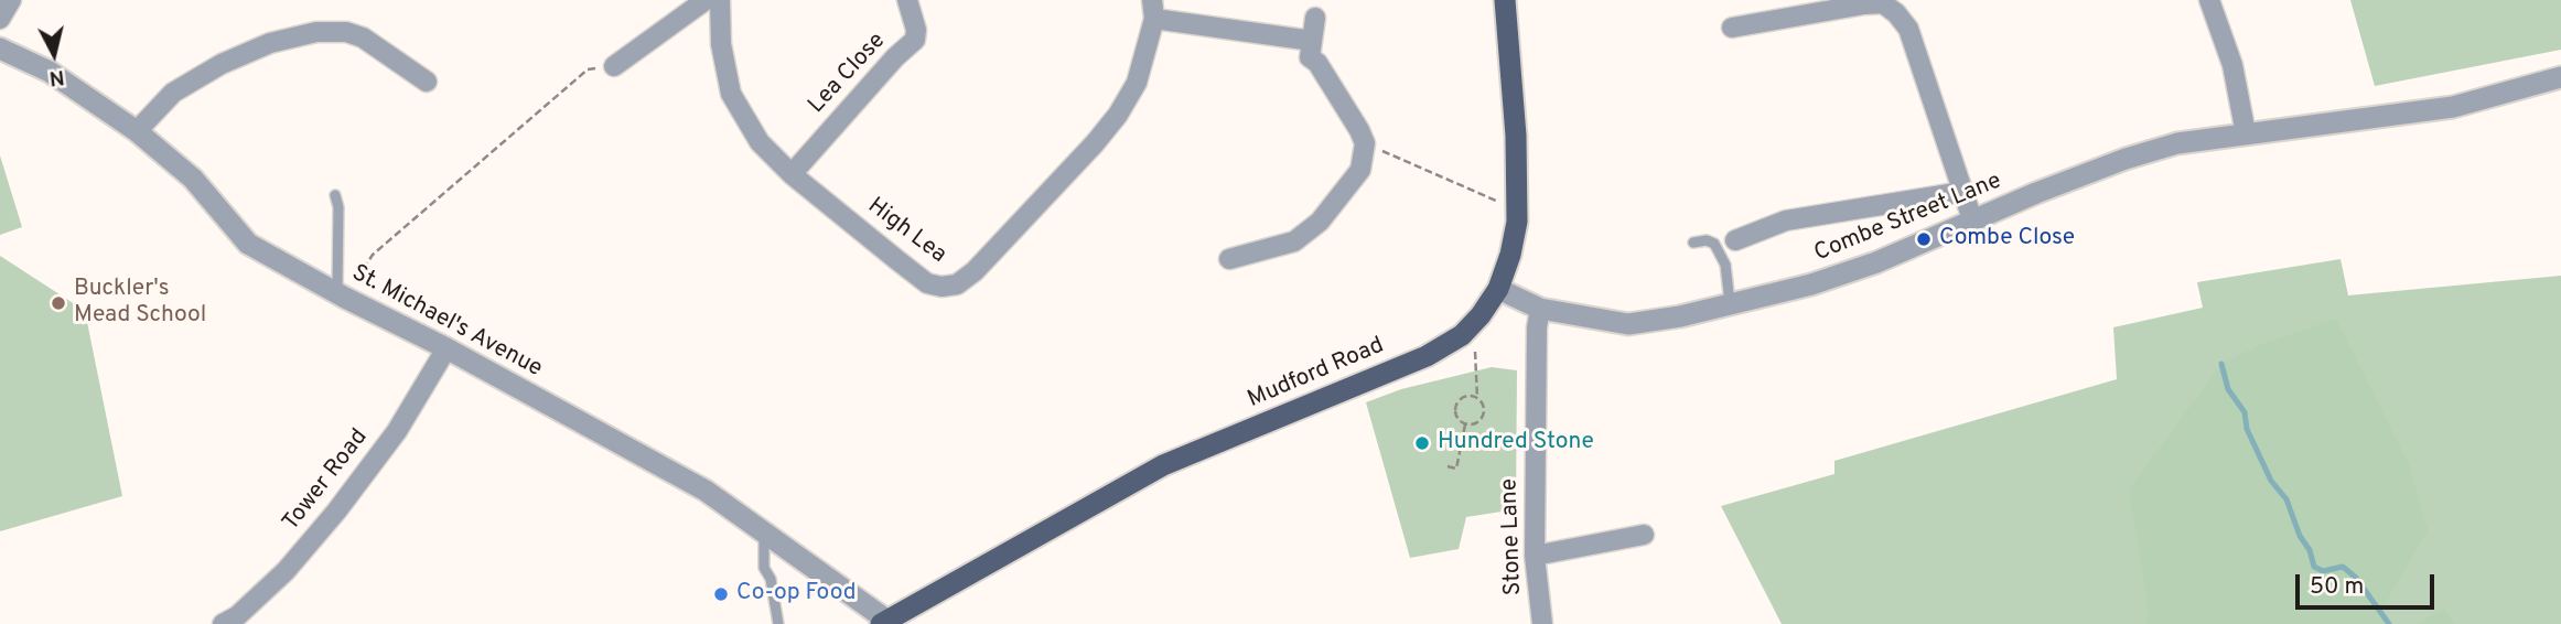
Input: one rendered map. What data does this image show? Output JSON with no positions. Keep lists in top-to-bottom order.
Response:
{
  "streets": {
    "main road": ["Mudford Road"],
    "street": [
      "Lea Close",
      "Combe Street Lane",
      "High Lea",
      "St. Michael's Avenue",
      "Tower Road",
      "Stone Lane"
    ]
  },
  "crossings": [
    ["Lea Close", "High Lea"],
    ["Combe Street Lane", "Mudford Road"],
    ["Combe Street Lane", "Stone Lane"],
    ["St. Michael's Avenue", "Mudford Road"],
    ["St. Michael's Avenue", "Tower Road"]
  ],
  "places": [
    "Combe Close",
    "Buckler's Mead School",
    "Hundred Stone",
    "Co-op Food"
  ],
  "scale_bar": "50 m",
  "north": "bottom"
}
